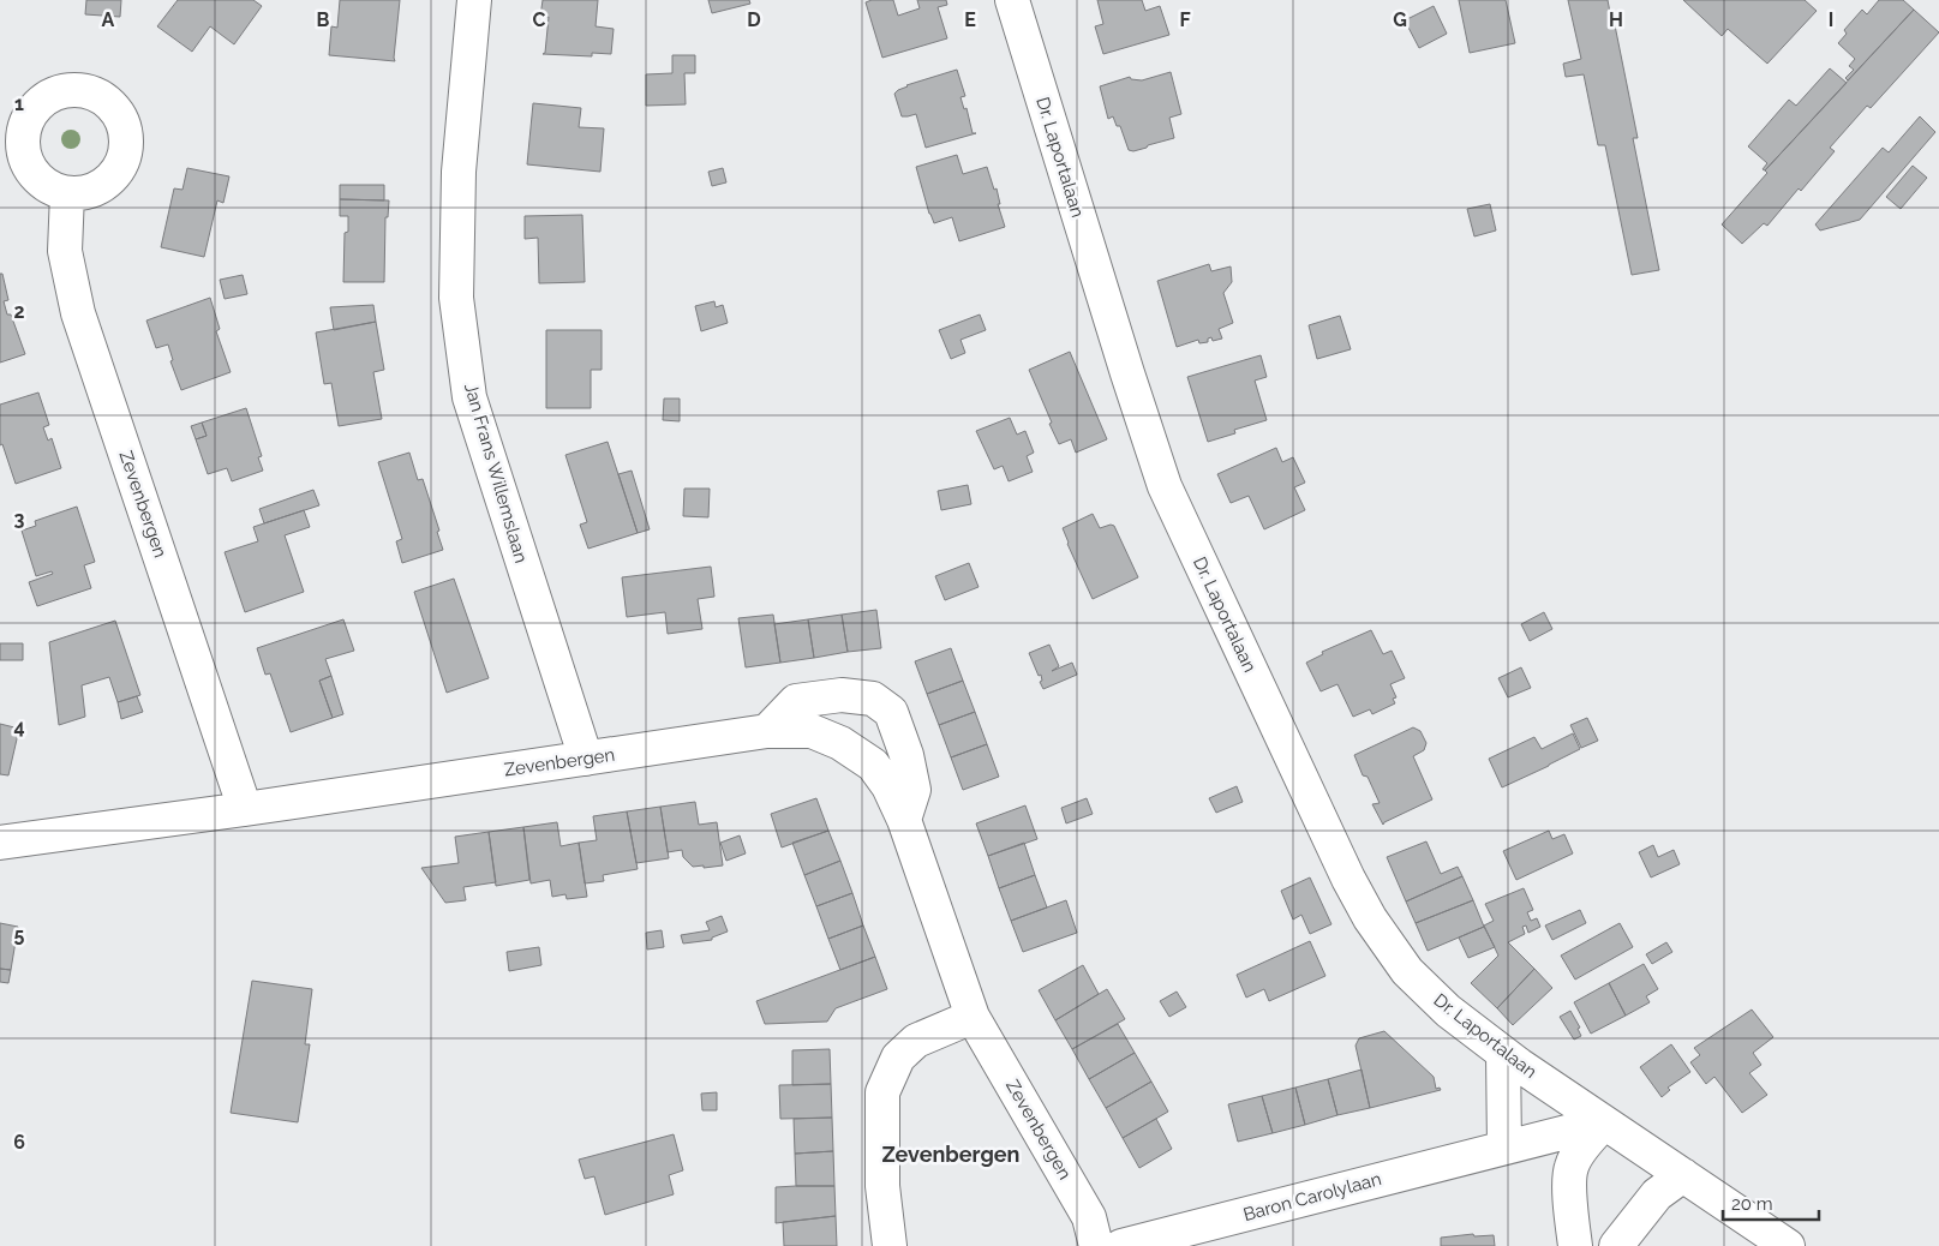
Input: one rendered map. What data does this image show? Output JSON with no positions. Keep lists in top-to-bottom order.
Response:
{
  "streets": {
    "street": [
      "Dr. Laportalaan",
      "Jan Frans Willemslaan",
      "Zevenbergen",
      "Baron Carolylaan"
    ]
  },
  "crossings": [
    ["Dr. Laportalaan", "Baron Carolylaan"],
    ["Jan Frans Willemslaan", "Zevenbergen"]
  ],
  "districts": ["Zevenbergen"],
  "scale_bar": "20 m",
  "grid": {
    "columns": [
      "A",
      "B",
      "C",
      "D",
      "E",
      "F",
      "G",
      "H",
      "I"
    ],
    "rows": [
      "1",
      "2",
      "3",
      "4",
      "5",
      "6"
    ]
  }
}
